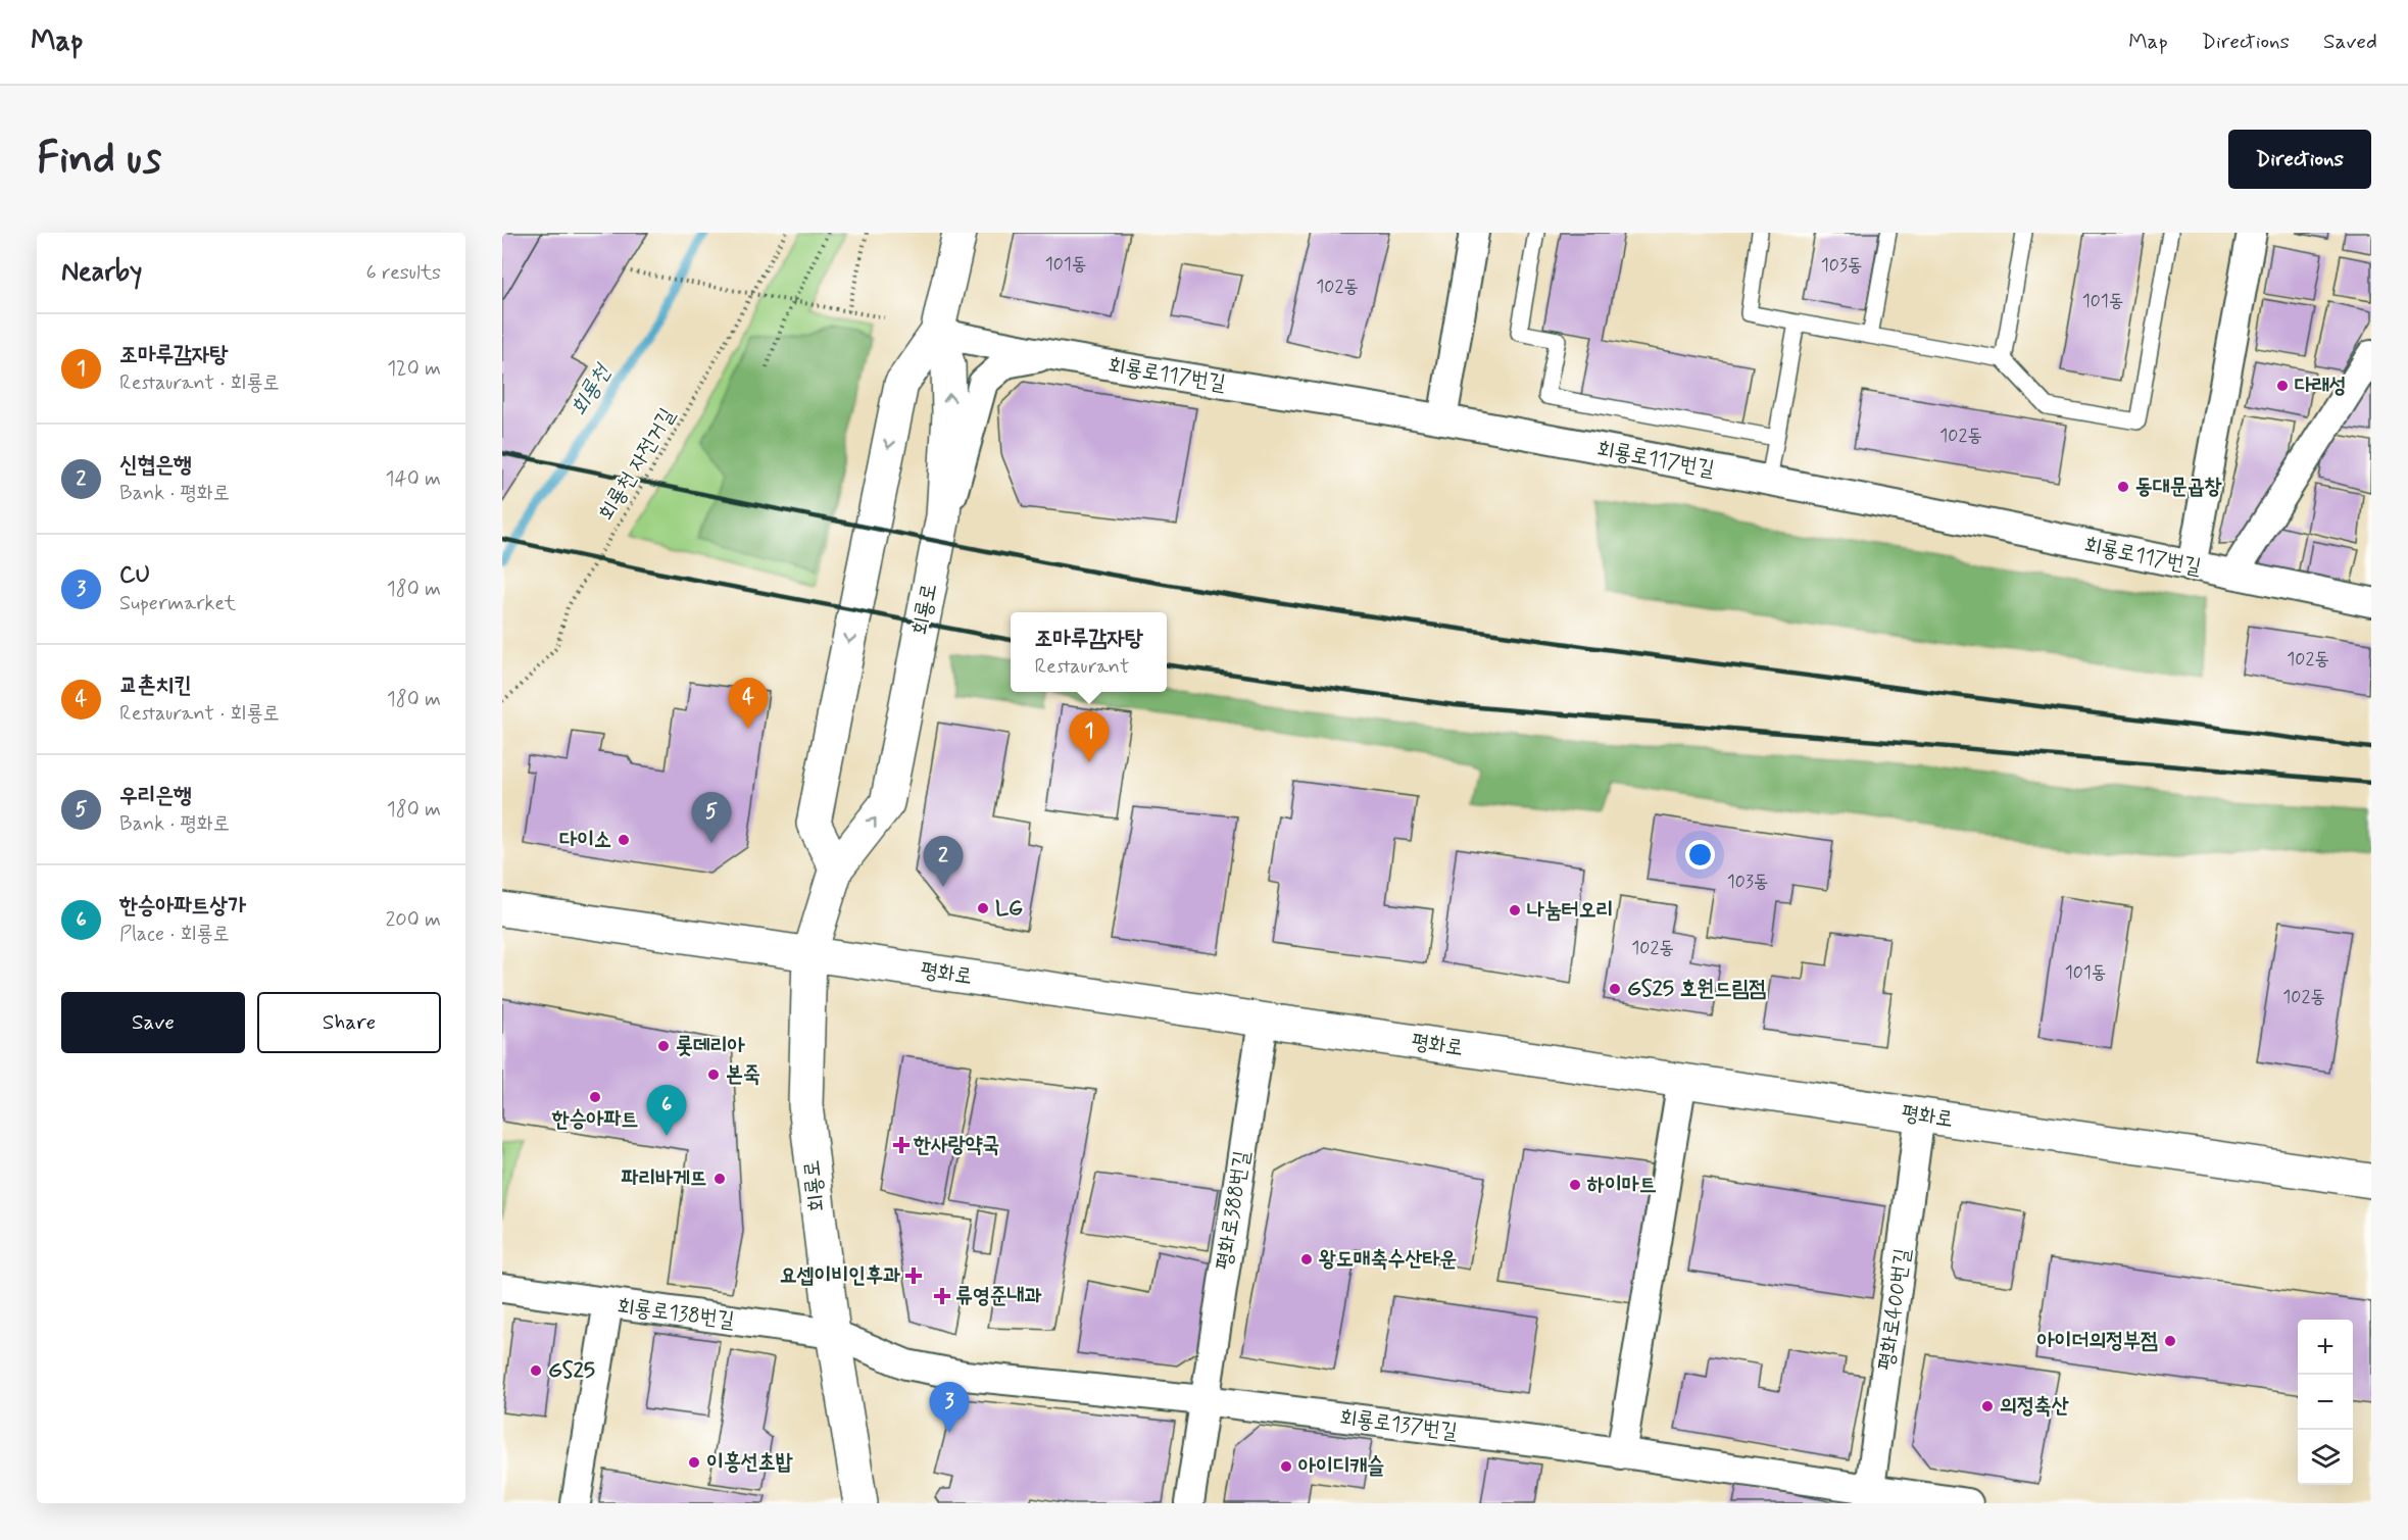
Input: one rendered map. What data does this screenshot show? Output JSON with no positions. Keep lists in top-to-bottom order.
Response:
{
  "streets": {
    "main road": ["회룡로", "평화로"],
    "street": [
      "회룡로117번길",
      "평화로388번길",
      "평화로400번길",
      "회룡로138번길",
      "회룡로137번길"
    ],
    "path": ["회룡천 자전거길"]
  },
  "crossings": [
    ["회룡로117번길", "회룡로"],
    ["회룡로", "평화로"],
    ["회룡로", "회룡로138번길"],
    ["회룡로", "회룡로137번길"],
    ["평화로", "평화로388번길"],
    ["평화로", "평화로400번길"],
    ["평화로388번길", "회룡로137번길"],
    ["평화로400번길", "회룡로137번길"],
    ["회룡로138번길", "회룡로137번길"]
  ],
  "water": ["회룡천"],
  "places": {
    "other": [
      "다래성",
      "동대문곱창",
      "다이소",
      "LG",
      "나눔터오리",
      "GS25 호원드림점",
      "롯데리아",
      "본죽",
      "한승아파트",
      "파리바게뜨",
      "하이마트",
      "왕도매축수산타운",
      "아이더의정부점",
      "GS25",
      "의정축산",
      "이흥선초밥",
      "아이디캐슬"
    ],
    "health": ["한사랑약국", "요셉이비인후과", "류영준내과"]
  },
  "house_numbers": [
    "101동",
    "103동",
    "102동",
    "101동",
    "102동",
    "102동",
    "103동",
    "102동",
    "101동",
    "102동"
  ],
  "page": {
    "header": "Map",
    "nav": ["Map", "Directions", "Saved"],
    "buttons": [
      "Directions",
      ["Save", "Share"]
    ],
    "title": "Find us",
    "heading": ["Nearby", "6 results"],
    "list": [
      {
        "mark": "1",
        "name": "조마루감자탕",
        "note": "Restaurant · 회룡로",
        "value": "120 m"
      },
      {
        "mark": "2",
        "name": "신협은행",
        "note": "Bank · 평화로",
        "value": "140 m"
      },
      {
        "mark": "3",
        "name": "CU",
        "note": "Supermarket",
        "value": "180 m"
      },
      {
        "mark": "4",
        "name": "교촌치킨",
        "note": "Restaurant · 회룡로",
        "value": "180 m"
      },
      {
        "mark": "5",
        "name": "우리은행",
        "note": "Bank · 평화로",
        "value": "180 m"
      },
      {
        "mark": "6",
        "name": "한승아파트상가",
        "note": "Place · 회룡로",
        "value": "200 m"
      }
    ],
    "popup": ["조마루감자탕", "Restaurant"],
    "pins": [
      "4",
      "1",
      "5",
      "2",
      "6",
      "3"
    ],
    "map_buttons": ["+", "−"]
  }
}
